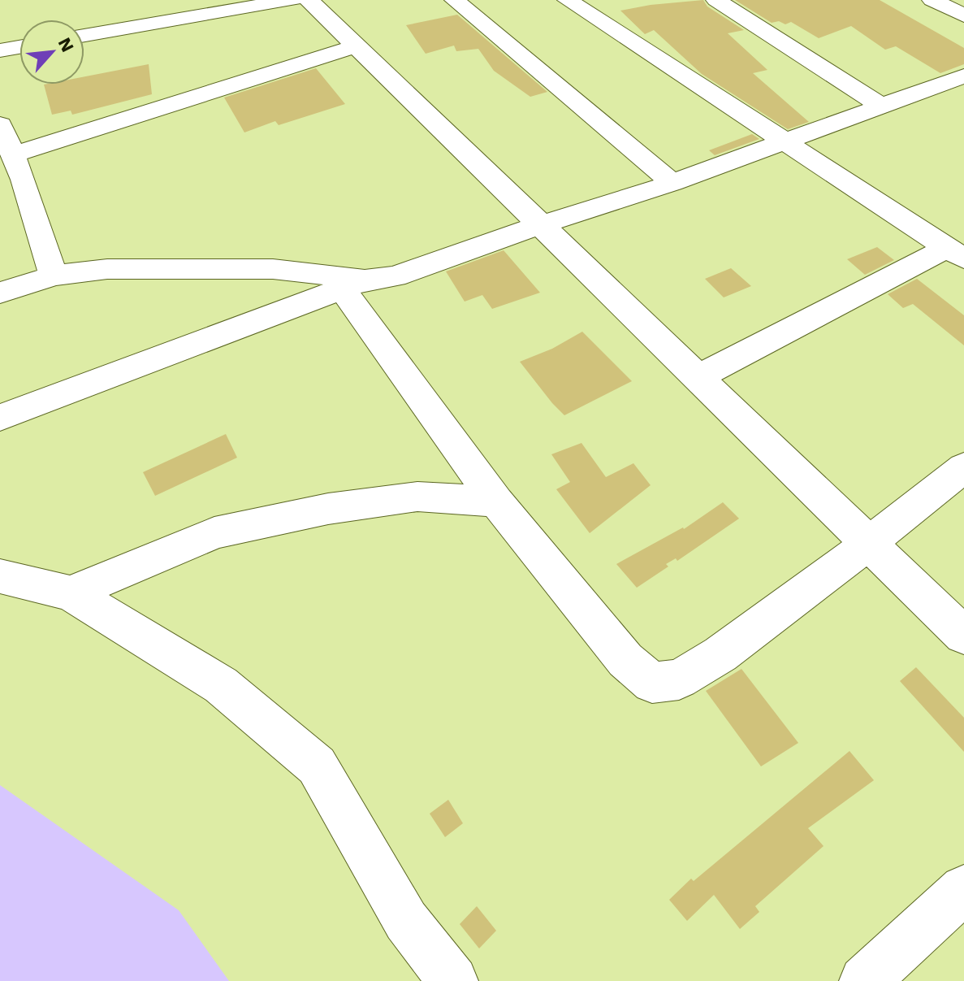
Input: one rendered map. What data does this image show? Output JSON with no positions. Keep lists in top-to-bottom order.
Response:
{
  "north": "top right"
}
